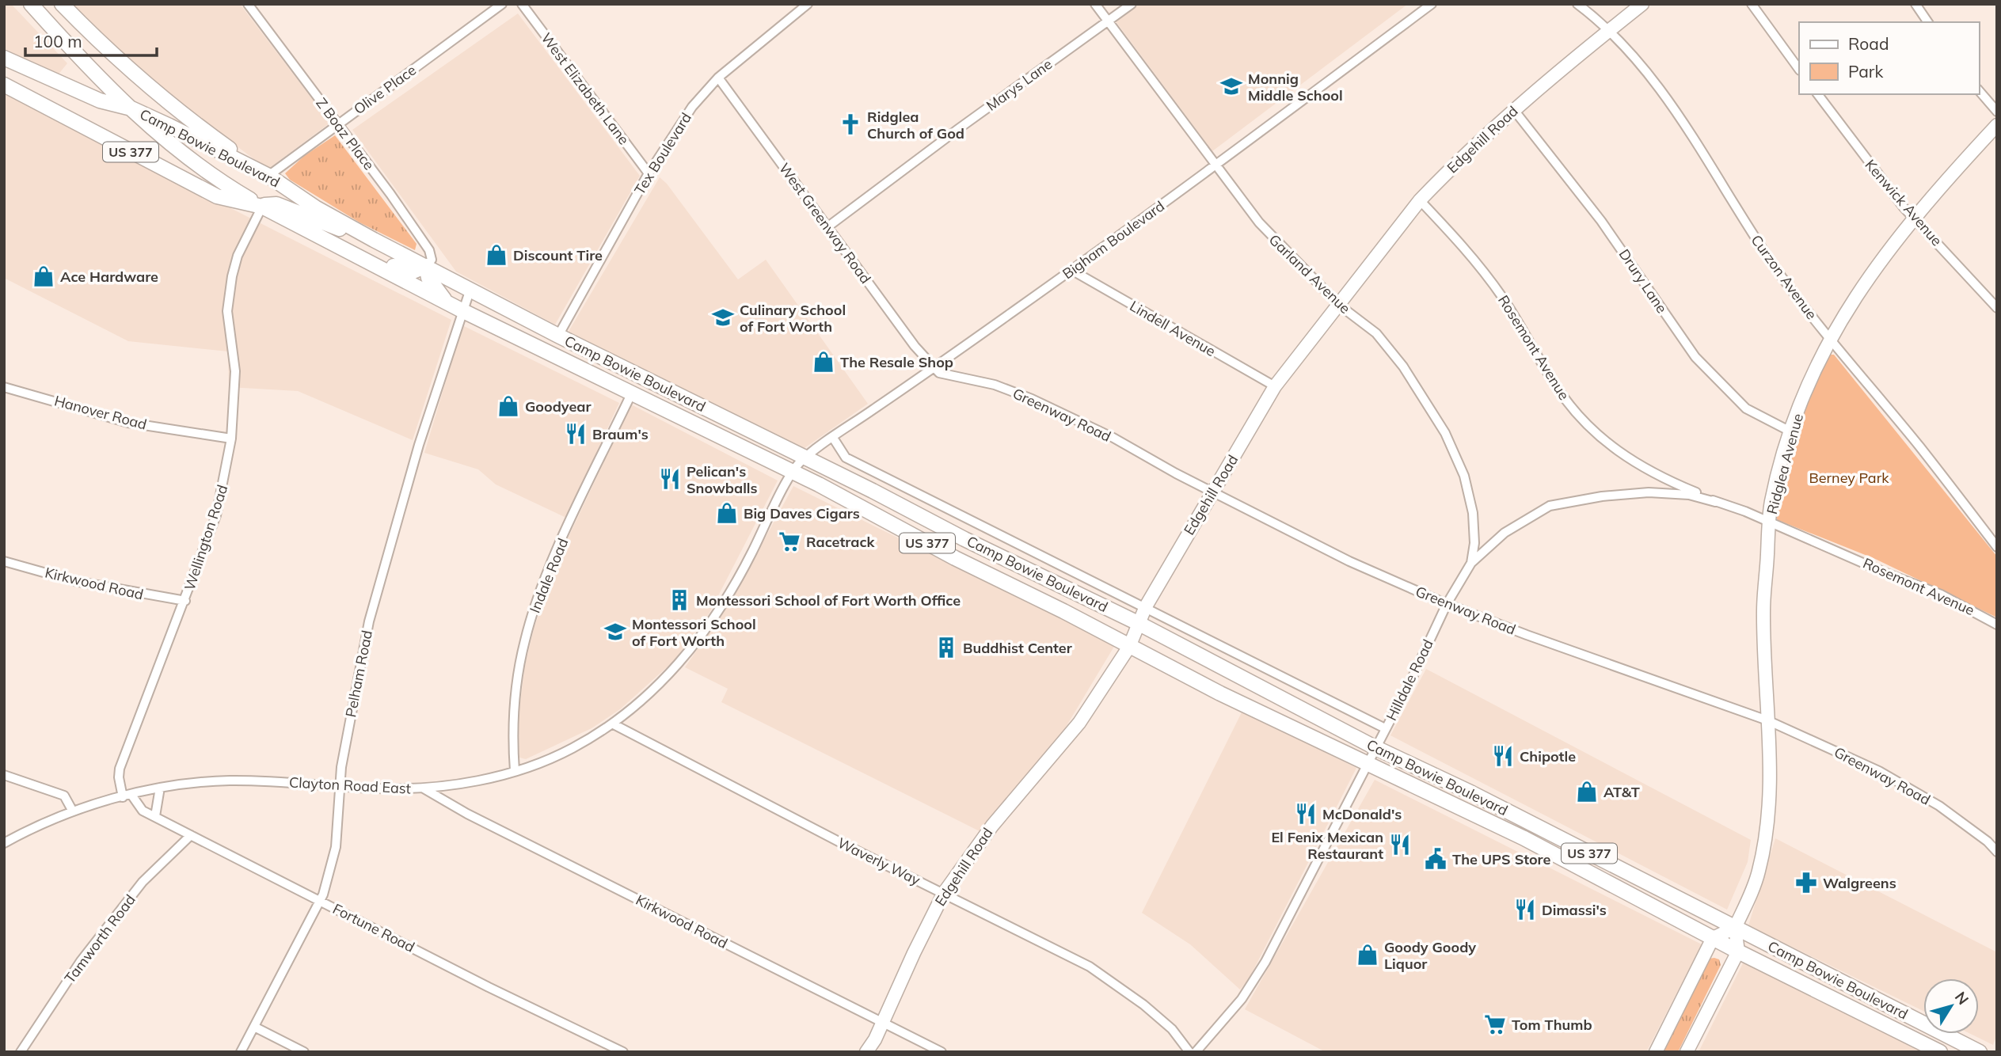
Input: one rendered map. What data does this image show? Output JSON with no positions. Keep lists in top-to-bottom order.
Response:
{
  "streets": {
    "main road": ["Camp Bowie Boulevard", "US 377"],
    "street": [
      "Marys Lane",
      "West Elizabeth Lane",
      "Olive Place",
      "Z Boaz Place",
      "Edgehill Road",
      "Tex Boulevard",
      "Kenwick Avenue",
      "West Greenway Road",
      "Bigham Boulevard",
      "Garland Avenue",
      "Curzon Avenue",
      "Drury Lane",
      "Lindell Avenue",
      "Rosemont Avenue",
      "Hanover Road",
      "Greenway Road",
      "Ridglea Avenue",
      "Wellington Road",
      "Indale Road",
      "Kirkwood Road",
      "Pelham Road",
      "Hilldale Road",
      "Clayton Road East",
      "Waverly Way",
      "Fortune Road",
      "Tamworth Road"
    ]
  },
  "crossings": [
    ["Marys Lane", "West Greenway Road"],
    ["Marys Lane", "Garland Avenue"],
    ["West Elizabeth Lane", "Tex Boulevard"],
    ["Olive Place", "Z Boaz Place"],
    ["Olive Place", "Camp Bowie Boulevard"],
    ["Z Boaz Place", "Camp Bowie Boulevard"],
    ["Edgehill Road", "Camp Bowie Boulevard"],
    ["Edgehill Road", "Garland Avenue"],
    ["Edgehill Road", "Curzon Avenue"],
    ["Edgehill Road", "Drury Lane"],
    ["Edgehill Road", "Lindell Avenue"],
    ["Edgehill Road", "Rosemont Avenue"],
    ["Edgehill Road", "Greenway Road"],
    ["Edgehill Road", "Kirkwood Road"],
    ["Edgehill Road", "Waverly Way"],
    ["Camp Bowie Boulevard", "Tex Boulevard"],
    ["Camp Bowie Boulevard", "Bigham Boulevard"],
    ["Camp Bowie Boulevard", "Ridglea Avenue"],
    ["Camp Bowie Boulevard", "Wellington Road"],
    ["Camp Bowie Boulevard", "Indale Road"],
    ["Camp Bowie Boulevard", "Pelham Road"],
    ["Camp Bowie Boulevard", "Hilldale Road"],
    ["Camp Bowie Boulevard", "Clayton Road East"],
    ["Tex Boulevard", "West Greenway Road"],
    ["Kenwick Avenue", "Ridglea Avenue"],
    ["West Greenway Road", "Bigham Boulevard"],
    ["West Greenway Road", "Greenway Road"],
    ["Bigham Boulevard", "Garland Avenue"],
    ["Bigham Boulevard", "Lindell Avenue"],
    ["Bigham Boulevard", "Greenway Road"],
    ["Bigham Boulevard", "Clayton Road East"],
    ["Garland Avenue", "Hilldale Road"],
    ["Curzon Avenue", "Ridglea Avenue"],
    ["Drury Lane", "Ridglea Avenue"],
    ["Rosemont Avenue", "Ridglea Avenue"],
    ["Rosemont Avenue", "Hilldale Road"],
    ["Hanover Road", "Wellington Road"],
    ["Greenway Road", "Ridglea Avenue"],
    ["Greenway Road", "Hilldale Road"],
    ["Wellington Road", "Kirkwood Road"],
    ["Wellington Road", "Clayton Road East"],
    ["Wellington Road", "Fortune Road"],
    ["Indale Road", "Clayton Road East"],
    ["Kirkwood Road", "Clayton Road East"],
    ["Pelham Road", "Clayton Road East"],
    ["Pelham Road", "Fortune Road"],
    ["Clayton Road East", "Waverly Way"],
    ["Clayton Road East", "Fortune Road"],
    ["Fortune Road", "Tamworth Road"]
  ],
  "parks": ["Berney Park"],
  "places": {
    "school or university": ["Monnig Middle School", "Culinary School of Fort Worth", "Montessori School of Fort Worth"],
    "church": ["Ridglea Church of God"],
    "shop": [
      "Discount Tire",
      "Ace Hardware",
      "The Resale Shop",
      "Goodyear",
      "Big Daves Cigars",
      "AT&T",
      "Goody Goody Liquor"
    ],
    "restaurant": [
      "Braum's",
      "Pelican's Snowballs",
      "Chipotle",
      "McDonald's",
      "El Fenix Mexican Restaurant",
      "Dimassi's"
    ],
    "supermarket": ["Racetrack", "Tom Thumb"],
    "building": ["Montessori School of Fort Worth Office", "Buddhist Center"],
    "public building": ["The UPS Store"],
    "pharmacy": ["Walgreens"]
  },
  "legend": ["Road", "Park"],
  "scale_bar": "100 m",
  "north": "top right"
}
